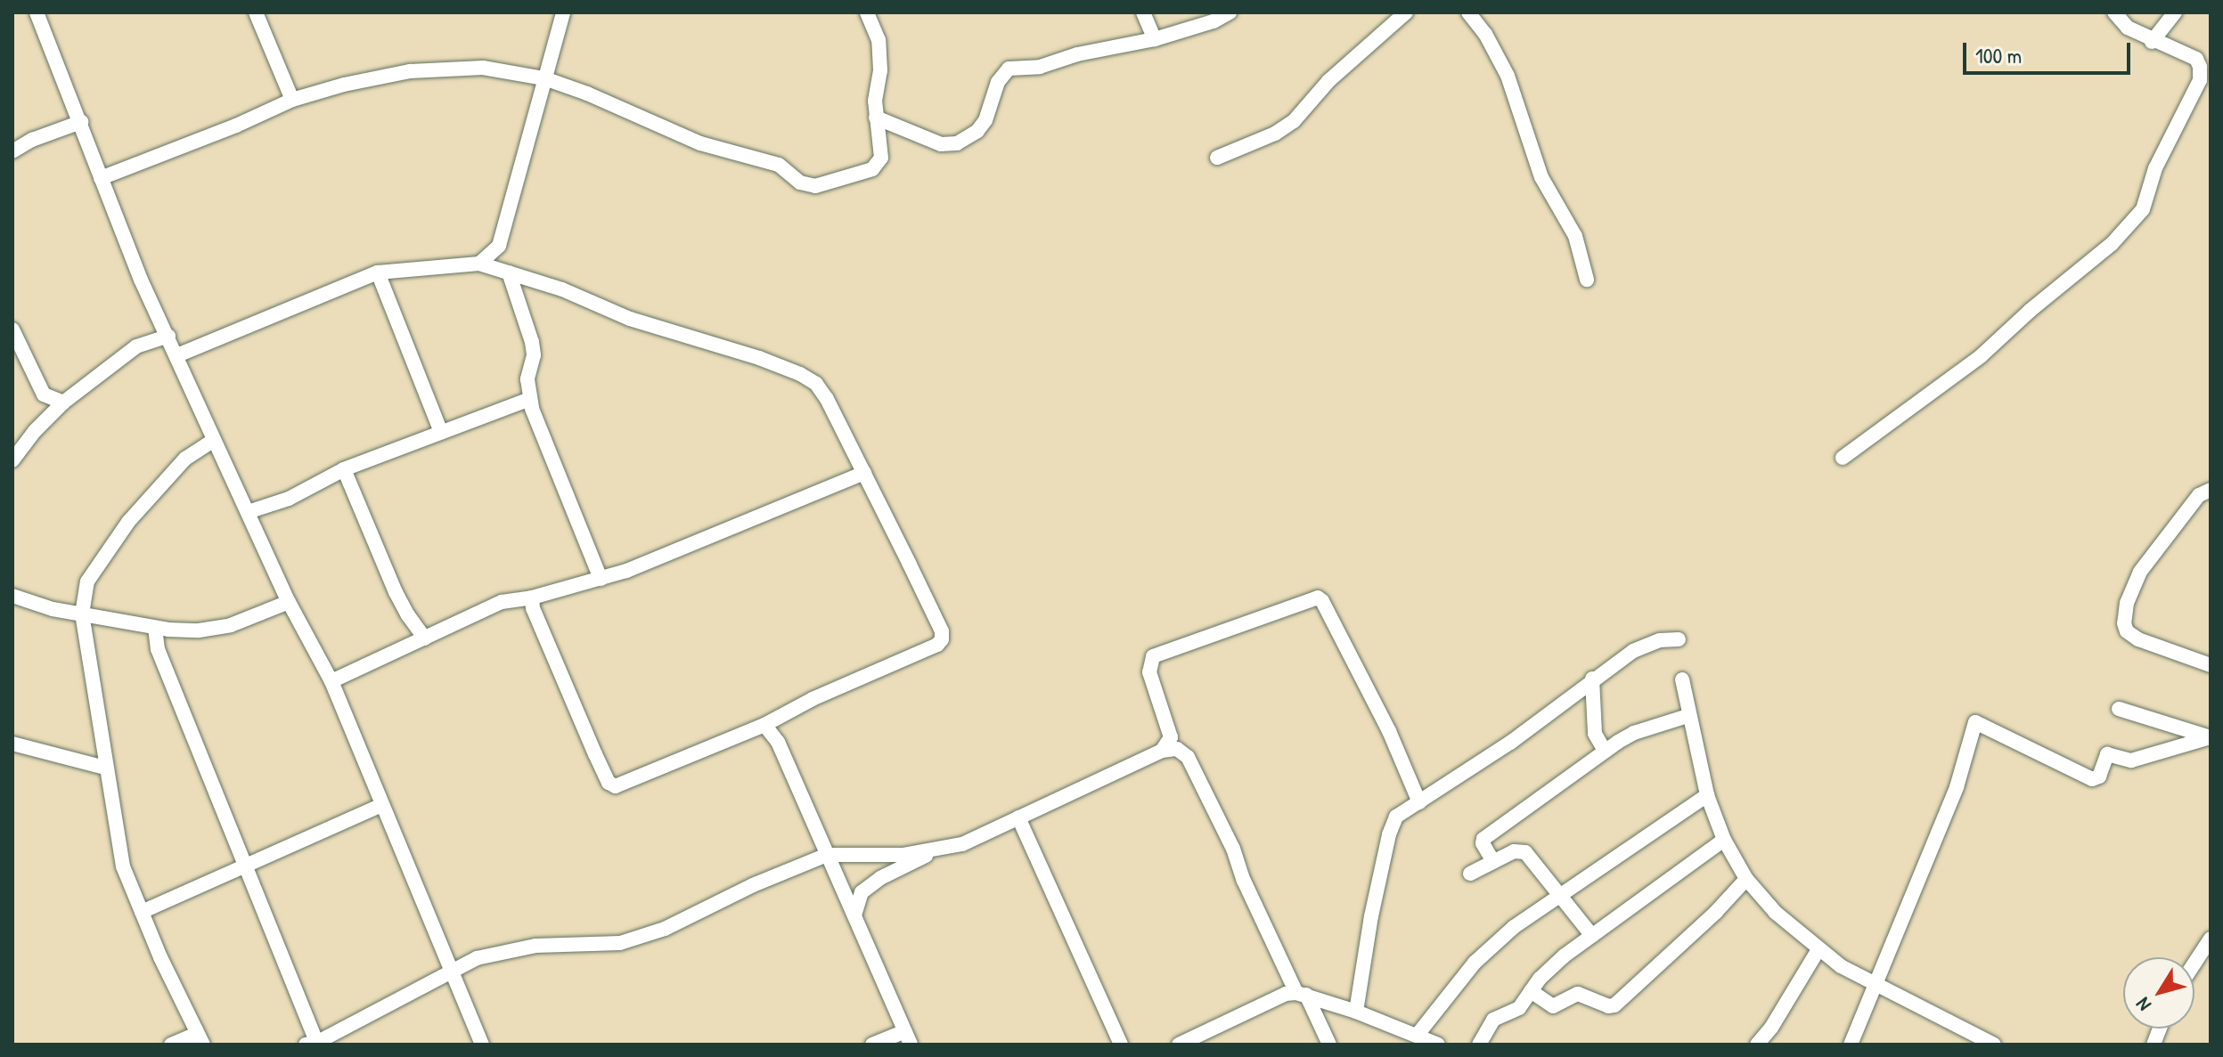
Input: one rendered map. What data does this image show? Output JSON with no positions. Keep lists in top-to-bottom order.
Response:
{
  "scale_bar": "100 m",
  "north": "bottom left"
}
